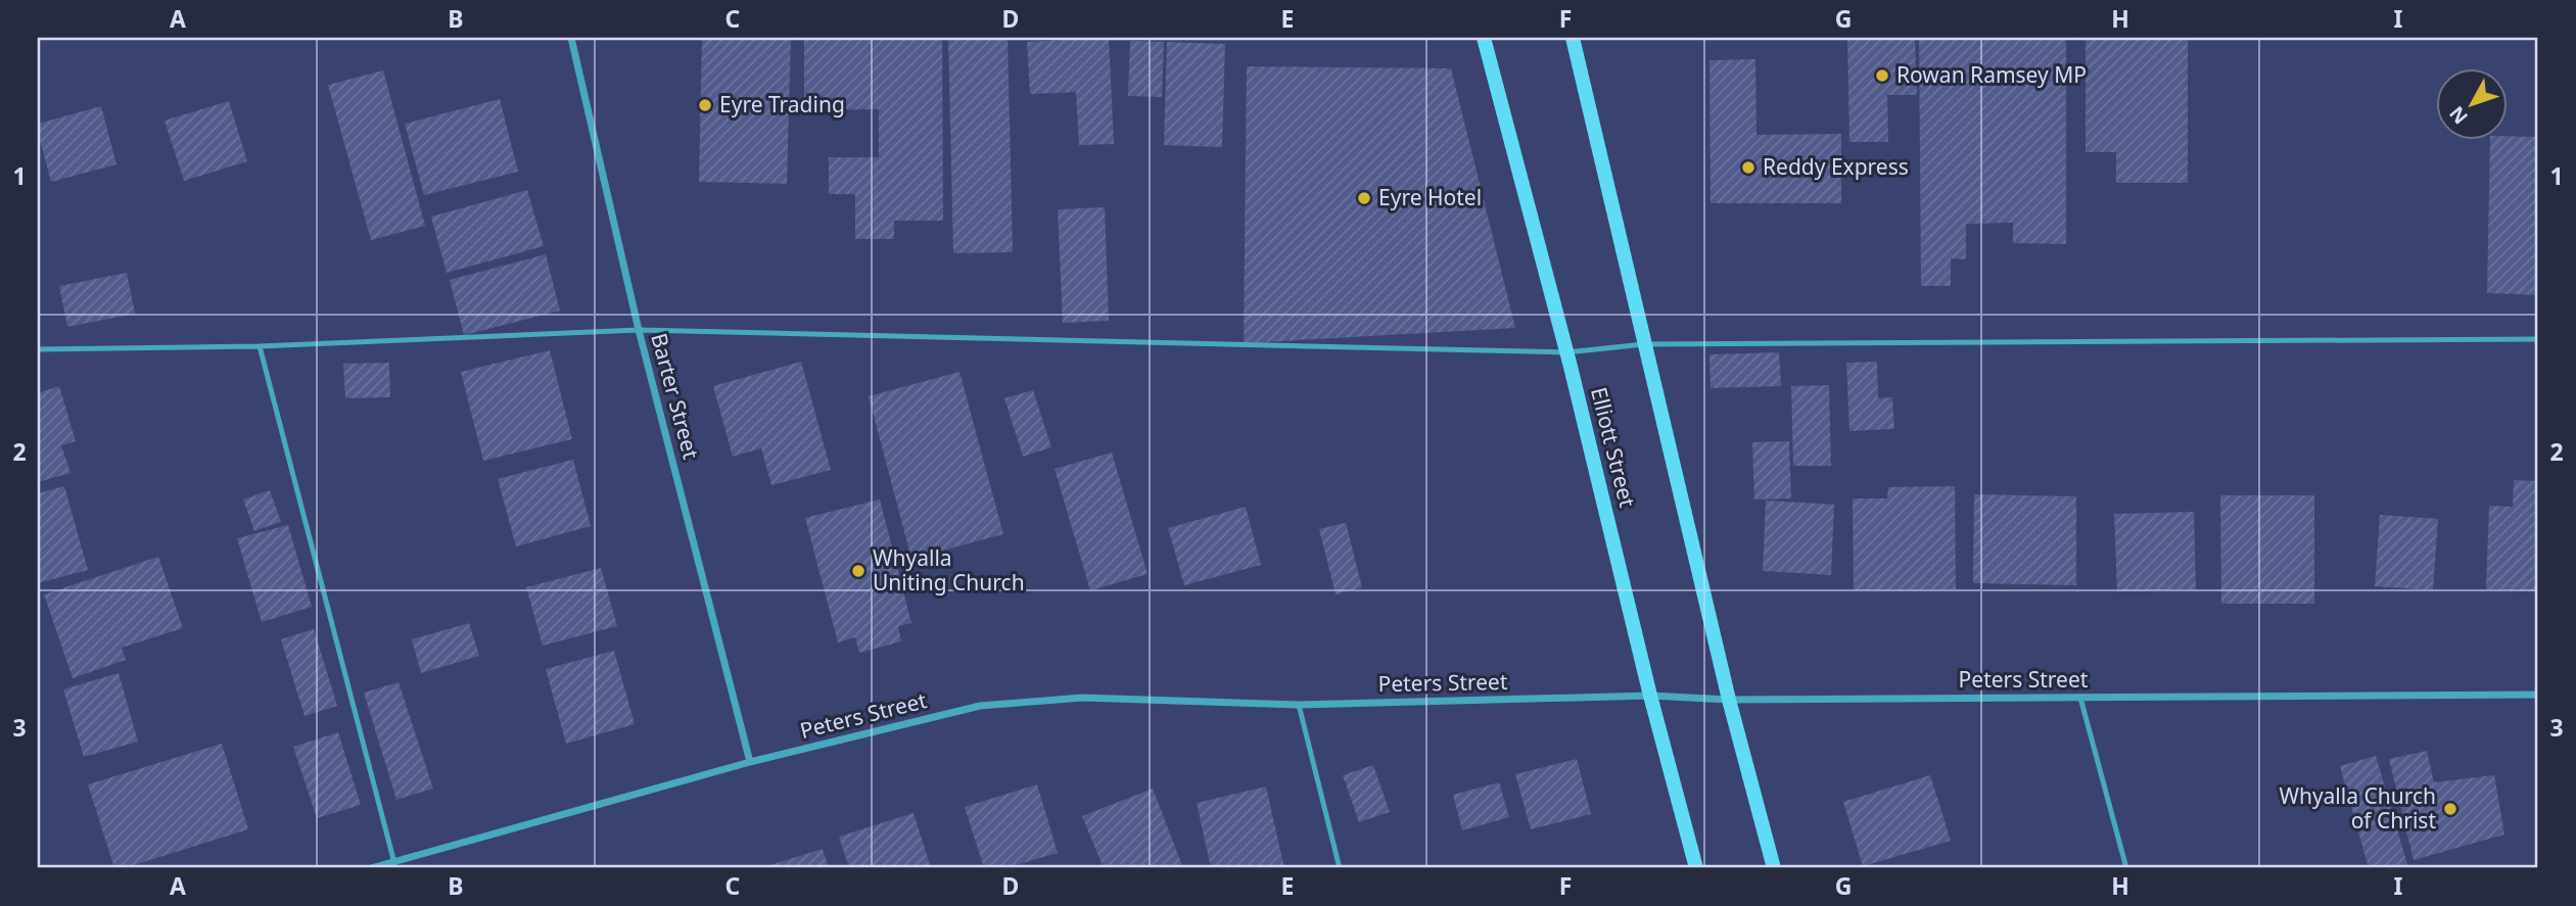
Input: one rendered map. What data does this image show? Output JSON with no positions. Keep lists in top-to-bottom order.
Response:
{
  "streets": {
    "main road": ["Elliott Street"],
    "street": ["Barter Street", "Peters Street"]
  },
  "crossings": [
    ["Barter Street", "Peters Street"],
    ["Elliott Street", "Peters Street"]
  ],
  "places": [
    "Rowan Ramsey MP",
    "Eyre Trading",
    "Reddy Express",
    "Eyre Hotel",
    "Whyalla Uniting Church",
    "Whyalla Church of Christ"
  ],
  "north": "bottom left",
  "grid": {
    "columns": [
      "A",
      "B",
      "C",
      "D",
      "E",
      "F",
      "G",
      "H",
      "I"
    ],
    "rows": ["1", "2", "3"]
  }
}
